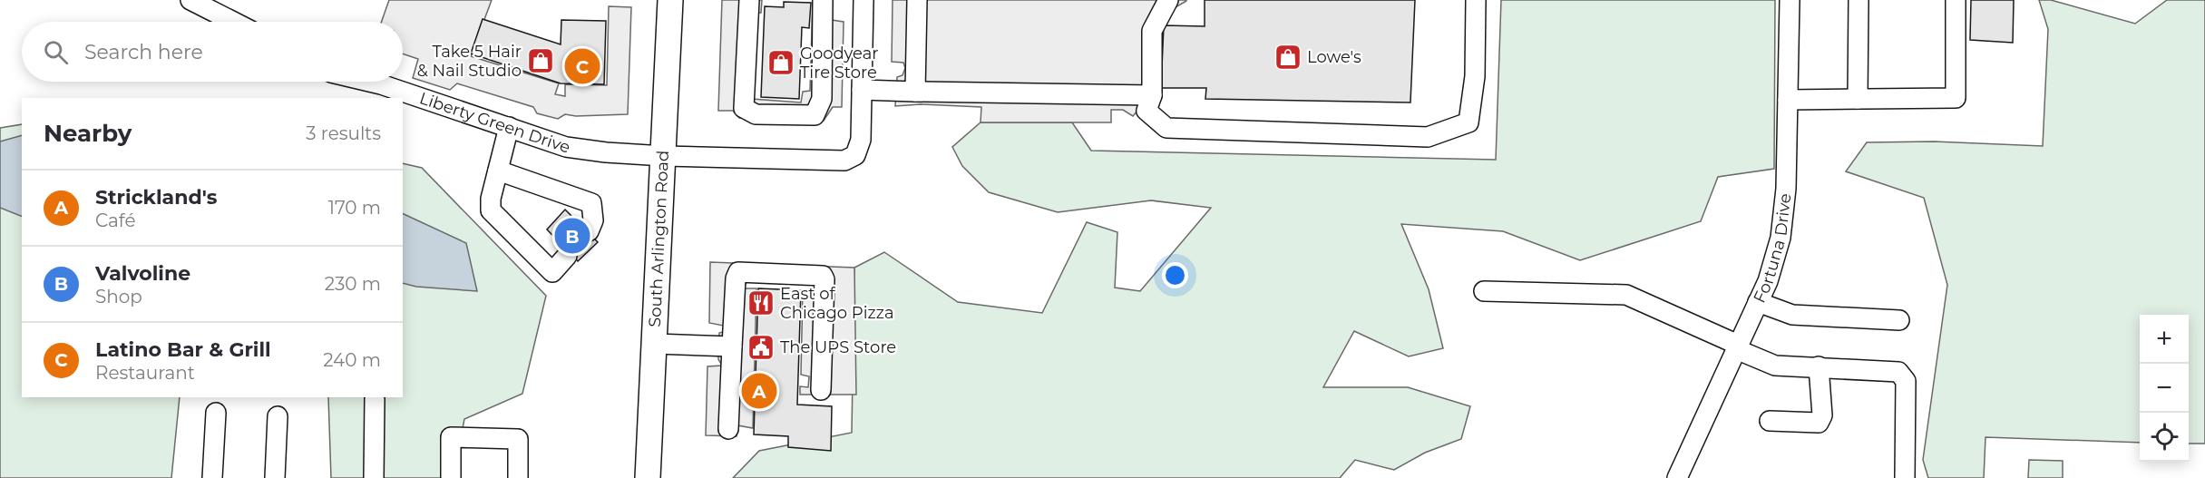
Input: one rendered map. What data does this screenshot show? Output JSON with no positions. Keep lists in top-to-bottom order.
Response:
{
  "streets": {
    "main road": ["South Arlington Road"],
    "street": ["Liberty Green Drive", "Fortuna Drive"]
  },
  "crossings": [
    ["Liberty Green Drive", "South Arlington Road"]
  ],
  "places": {
    "shop": ["Lowe's", "Take 5 Hair & Nail Studio", "Goodyear Tire Store"],
    "restaurant": ["East of Chicago Pizza"],
    "public building": ["The UPS Store"]
  },
  "page": {
    "search": "Search here",
    "pins": ["C", "B", "A"],
    "heading": ["Nearby", "3 results"],
    "list": [
      {
        "mark": "A",
        "name": "Strickland's",
        "note": "Café",
        "value": "170 m"
      },
      {
        "mark": "B",
        "name": "Valvoline",
        "note": "Shop",
        "value": "230 m"
      },
      {
        "mark": "C",
        "name": "Latino Bar & Grill",
        "note": "Restaurant",
        "value": "240 m"
      }
    ],
    "map_buttons": ["+", "−"]
  }
}
